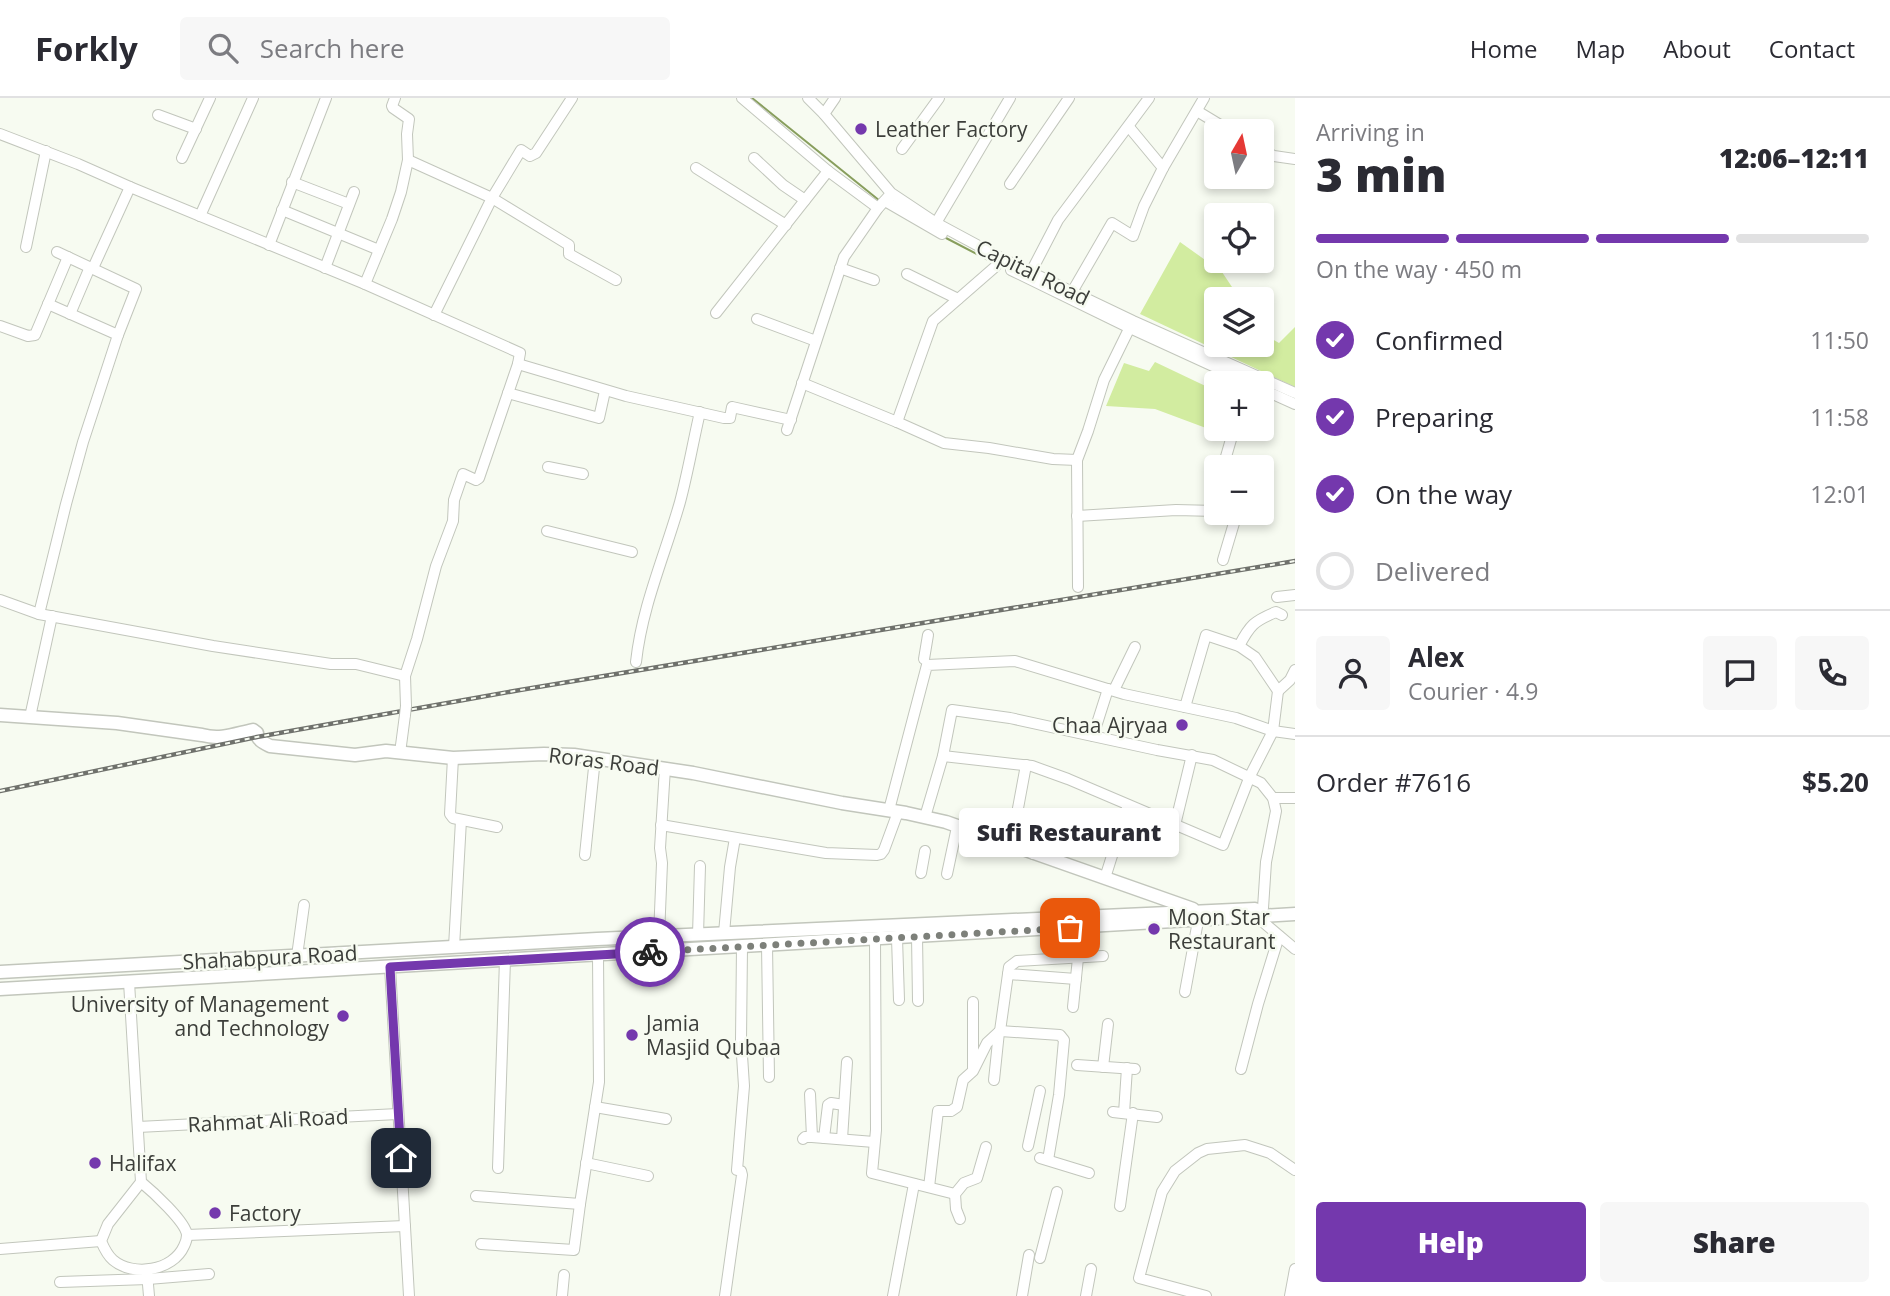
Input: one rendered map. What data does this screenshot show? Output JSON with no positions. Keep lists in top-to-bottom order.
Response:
{
  "streets": {
    "main road": ["Roras Road", "Shahabpura Road"],
    "street": ["Capital Road", "Rahmat Ali Road"]
  },
  "places": [
    "Leather Factory",
    "Chaa Ajryaa",
    "Sufi Restaurant",
    "Moon Star Restaurant",
    "University of Management and Technology",
    "Jamia Masjid Qubaa",
    "Halifax",
    "Factory"
  ],
  "north": "top",
  "page": {
    "header": "Forkly",
    "search": "Search here",
    "nav": [
      "Home",
      "Map",
      "About",
      "Contact"
    ],
    "heading": ["3 min", "Arriving in", "12:06–12:11"],
    "panel": [
      "Alex",
      "Courier · 4.9",
      "Order #7616",
      "$5.20"
    ],
    "map_buttons": ["+", "−"],
    "bar": "On the way · 450 m",
    "list": [
      ["Confirmed", "11:50"],
      ["Preparing", "11:58"],
      ["On the way", "12:01"],
      "Delivered"
    ],
    "bubble": "Sufi Restaurant",
    "buttons": ["Help", "Share"]
  }
}
